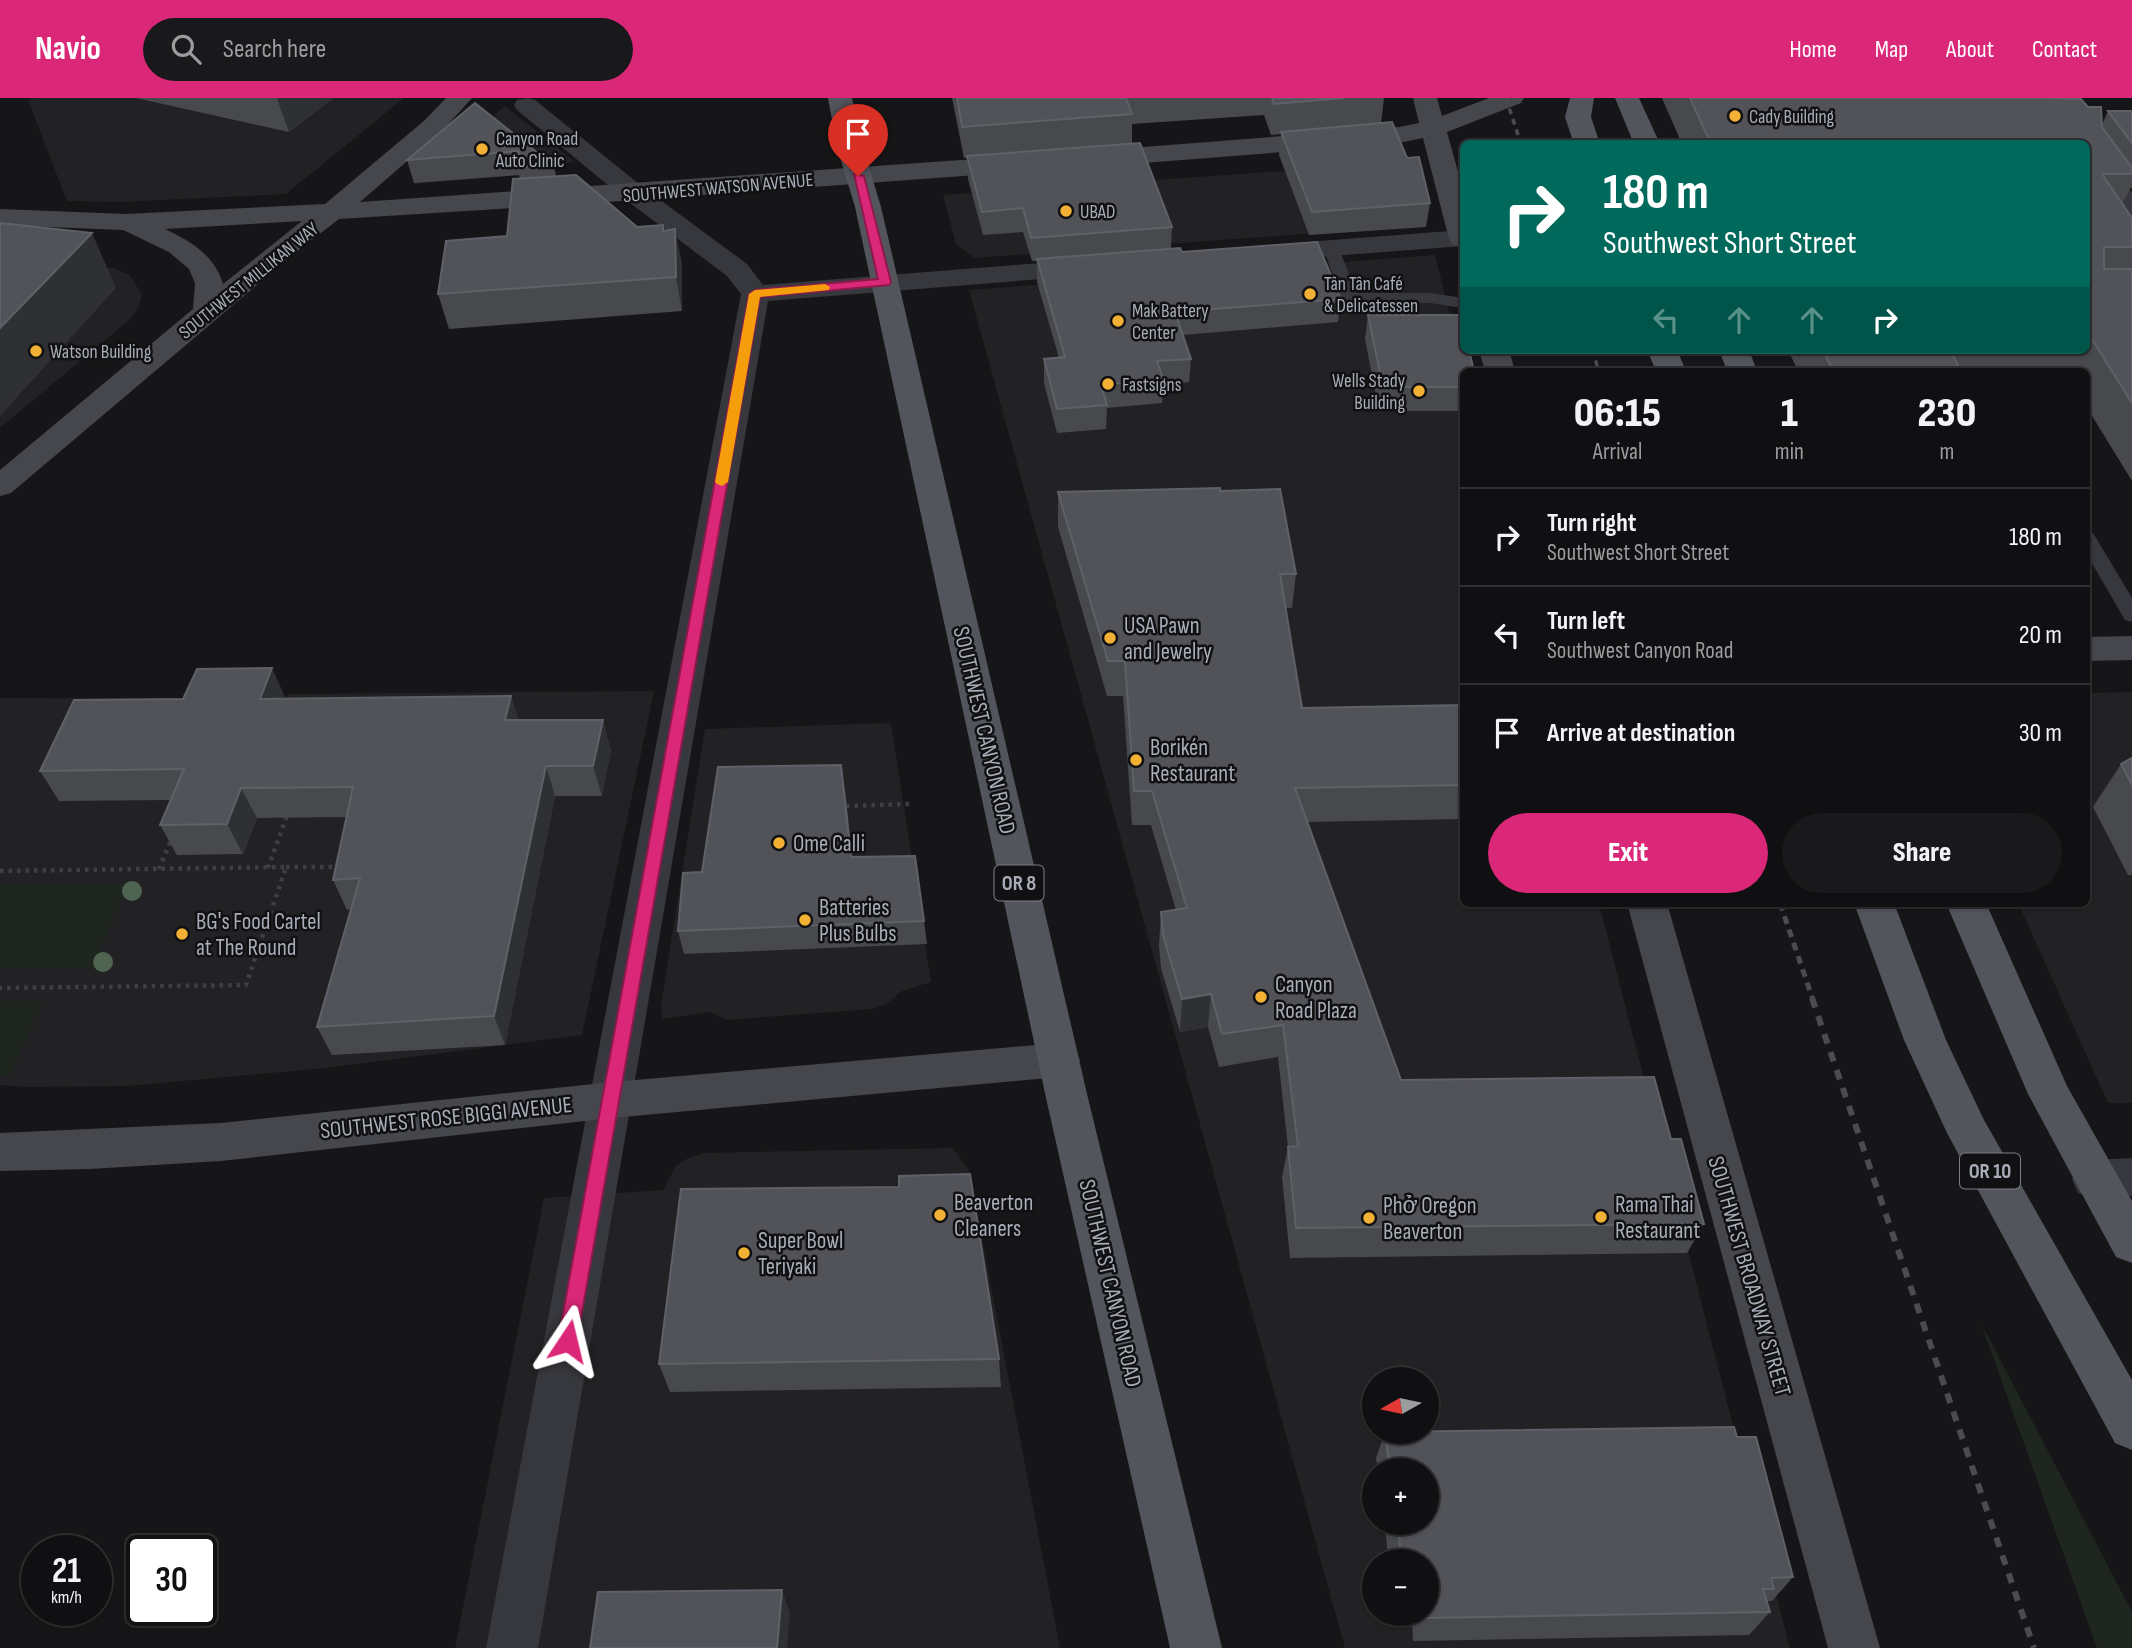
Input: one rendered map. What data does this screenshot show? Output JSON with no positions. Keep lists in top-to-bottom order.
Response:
{
  "streets": {
    "main road": ["SOUTHWEST CANYON ROAD", "OR 8", "OR 10"],
    "street": [
      "SOUTHWEST WATSON AVENUE",
      "SOUTHWEST MILLIKAN WAY",
      "SOUTHWEST ROSE BIGGI AVENUE",
      "SOUTHWEST BROADWAY STREET"
    ]
  },
  "crossings": [
    ["SOUTHWEST WATSON AVENUE", "SOUTHWEST MILLIKAN WAY"],
    ["SOUTHWEST WATSON AVENUE", "SOUTHWEST CANYON ROAD"],
    ["SOUTHWEST CANYON ROAD", "SOUTHWEST ROSE BIGGI AVENUE"]
  ],
  "places": [
    "Cady Building",
    "Canyon Road Auto Clinic",
    "UBAD",
    "Tân Tân Café & Delicatessen",
    "Mak Battery Center",
    "Watson Building",
    "Fastsigns",
    "Wells Stady Building",
    "USA Pawn and Jewelry",
    "Borikén Restaurant",
    "Ome Calli",
    "Batteries Plus Bulbs",
    "BG's Food Cartel at The Round",
    "Canyon Road Plaza",
    "Beaverton Cleaners",
    "Rama Thai Restaurant",
    "Phở Oregon Beaverton",
    "Super Bowl Teriyaki"
  ],
  "north": "left",
  "page": {
    "header": "Navio",
    "search": "Search here",
    "nav": [
      "Home",
      "Map",
      "About",
      "Contact"
    ],
    "turn": ["180 m", "Southwest Short Street"],
    "eta": [
      "06:15",
      "Arrival",
      "1",
      "min",
      "230",
      "m"
    ],
    "list": [
      {
        "name": "Turn right",
        "note": "Southwest Short Street",
        "value": "180 m"
      },
      {
        "name": "Turn left",
        "note": "Southwest Canyon Road",
        "value": "20 m"
      },
      {
        "name": "Arrive at destination",
        "value": "30 m"
      }
    ],
    "buttons": ["Exit", "Share"],
    "map_buttons": ["+", "−"],
    "speed": "21 km/h",
    "limit": "30"
  }
}
